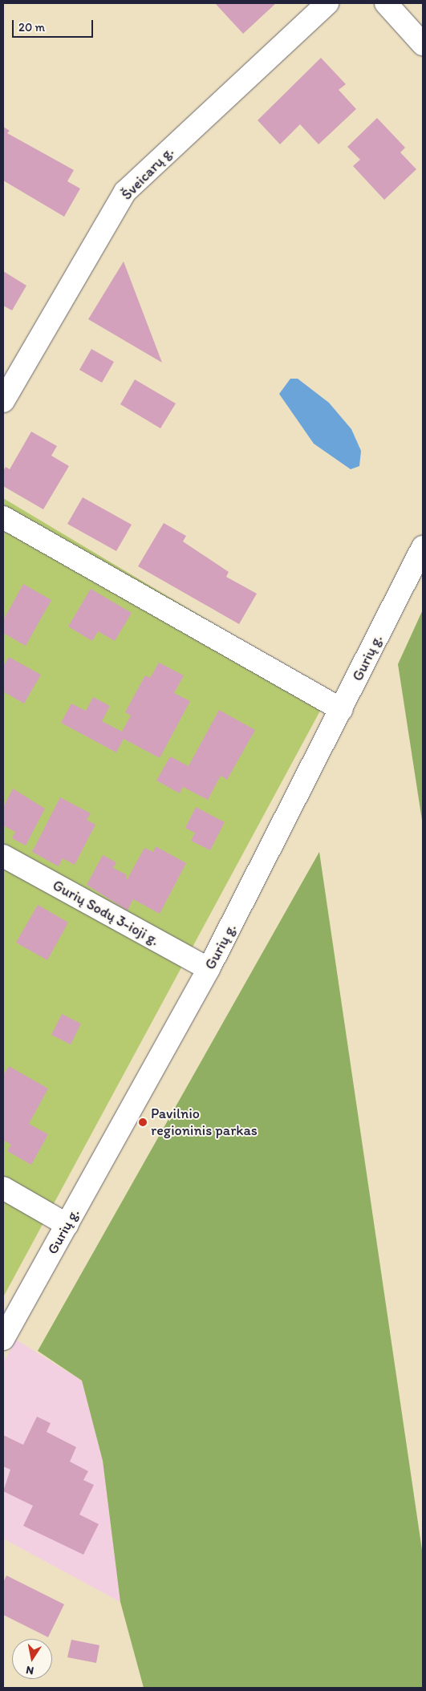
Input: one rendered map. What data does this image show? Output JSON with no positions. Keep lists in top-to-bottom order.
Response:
{
  "streets": {
    "street": ["Šveicarų g.", "Gurių g.", "Gurių Sodų 3-ioji g."]
  },
  "crossings": [
    ["Gurių g.", "Gurių Sodų 3-ioji g."]
  ],
  "places": ["Pavilnio regioninis parkas"],
  "scale_bar": "20 m",
  "north": "bottom"
}
